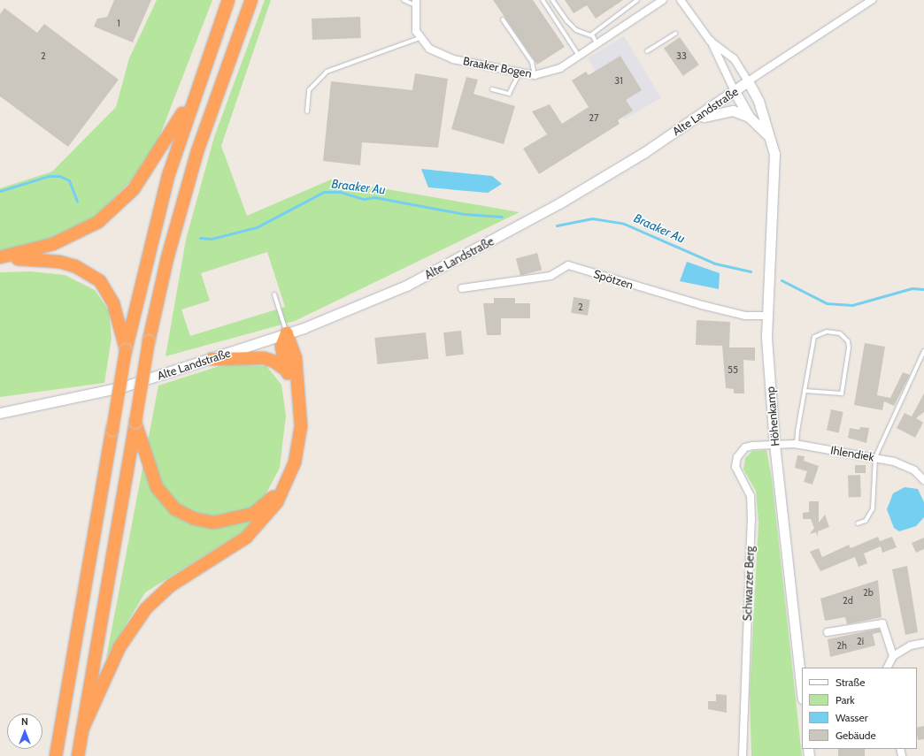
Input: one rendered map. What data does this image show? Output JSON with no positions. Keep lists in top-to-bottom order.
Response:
{
  "streets": {
    "main road": ["Alte Landstraße", "Höhenkamp"],
    "street": [
      "Braaker Bogen",
      "Spötzen",
      "Ihlendiek",
      "Schwarzer Berg"
    ]
  },
  "crossings": [
    ["Alte Landstraße", "Höhenkamp"],
    ["Spötzen", "Höhenkamp"],
    ["Höhenkamp", "Ihlendiek"],
    ["Höhenkamp", "Schwarzer Berg"],
    ["Ihlendiek", "Schwarzer Berg"]
  ],
  "water": ["Braaker Au"],
  "house_numbers": [
    "1",
    "2",
    "33",
    "31",
    "27",
    "2",
    "55",
    "2b",
    "2d",
    "2i",
    "2h"
  ],
  "legend": [
    "Straße",
    "Park",
    "Wasser",
    "Gebäude"
  ],
  "north": "top"
}
